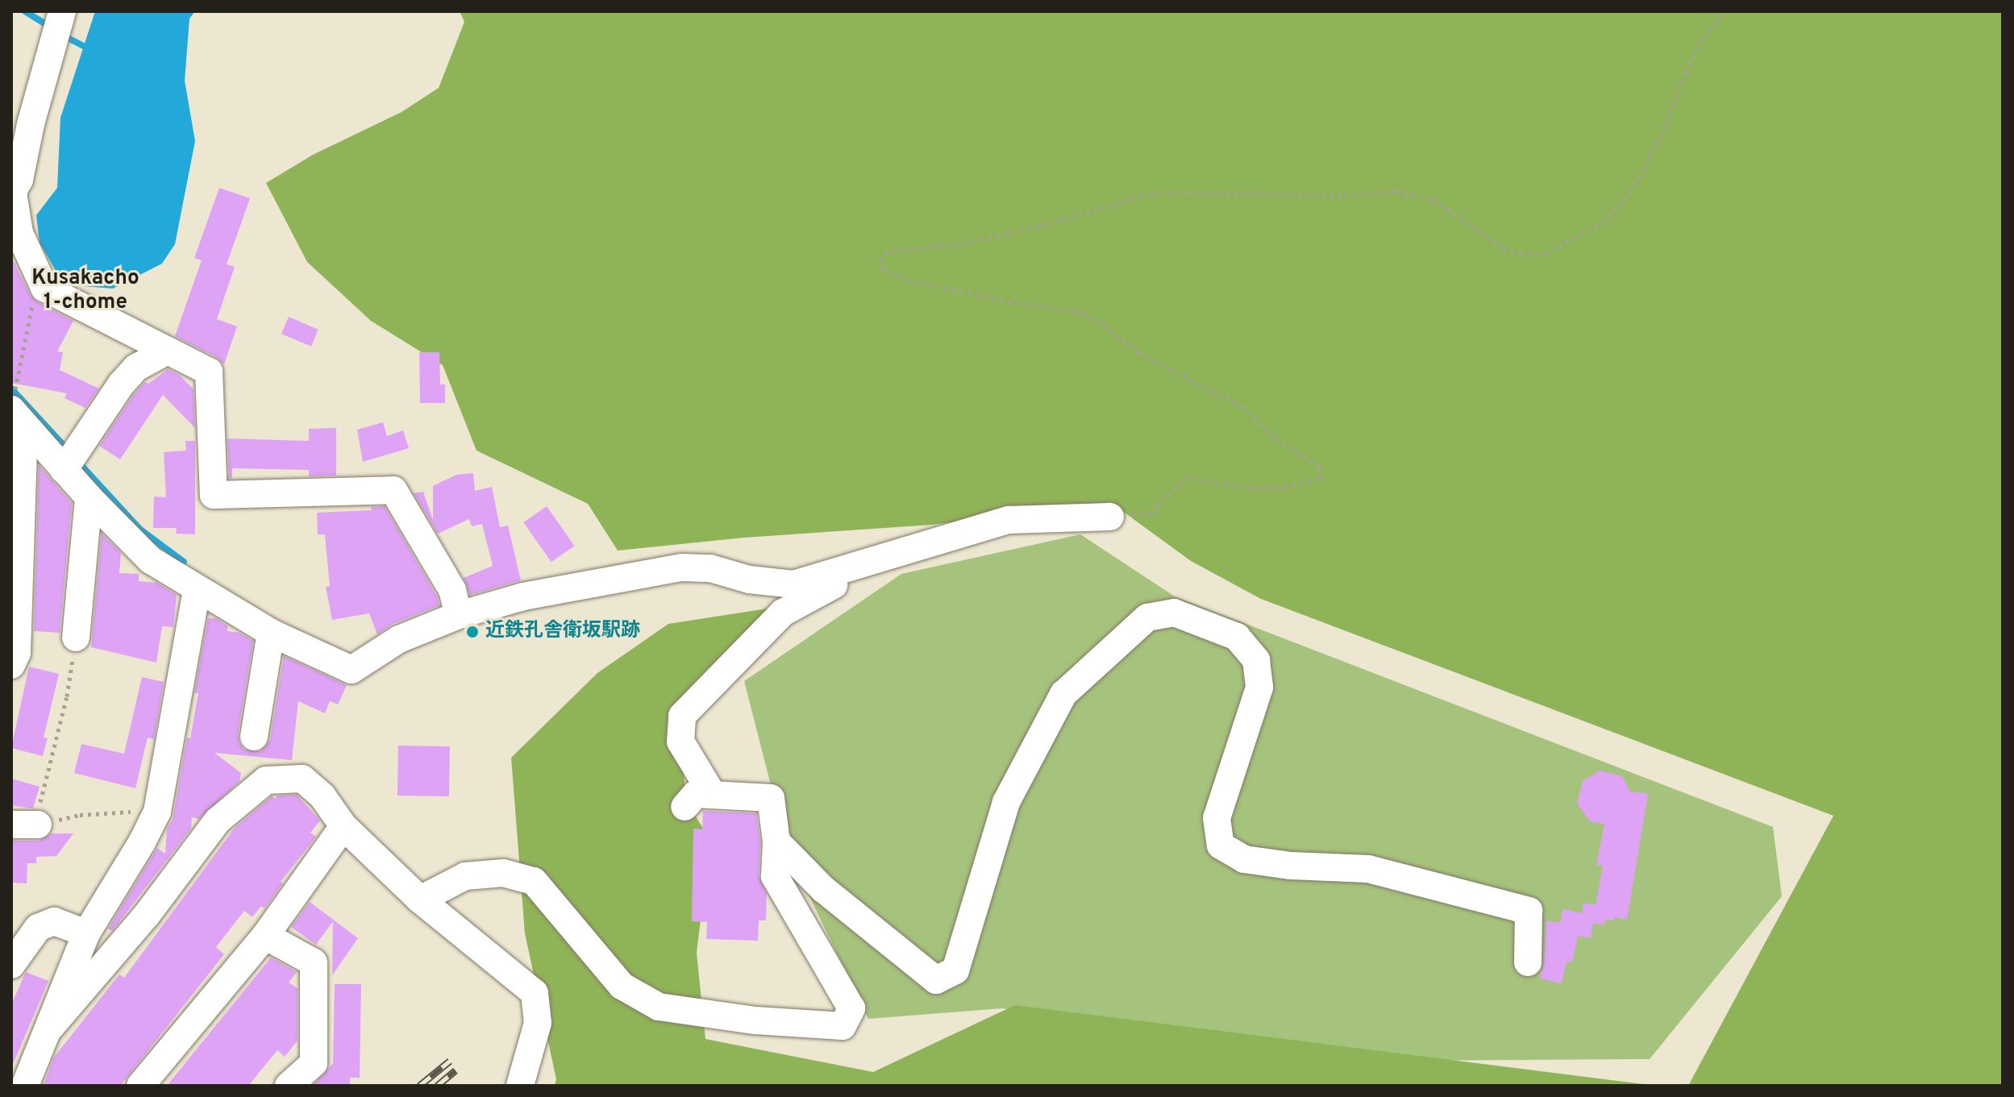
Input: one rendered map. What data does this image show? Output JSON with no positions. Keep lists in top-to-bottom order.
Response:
{
  "districts": ["Kusakacho 1-chome"],
  "places": ["近鉄孔舎衛坂駅跡"]
}
